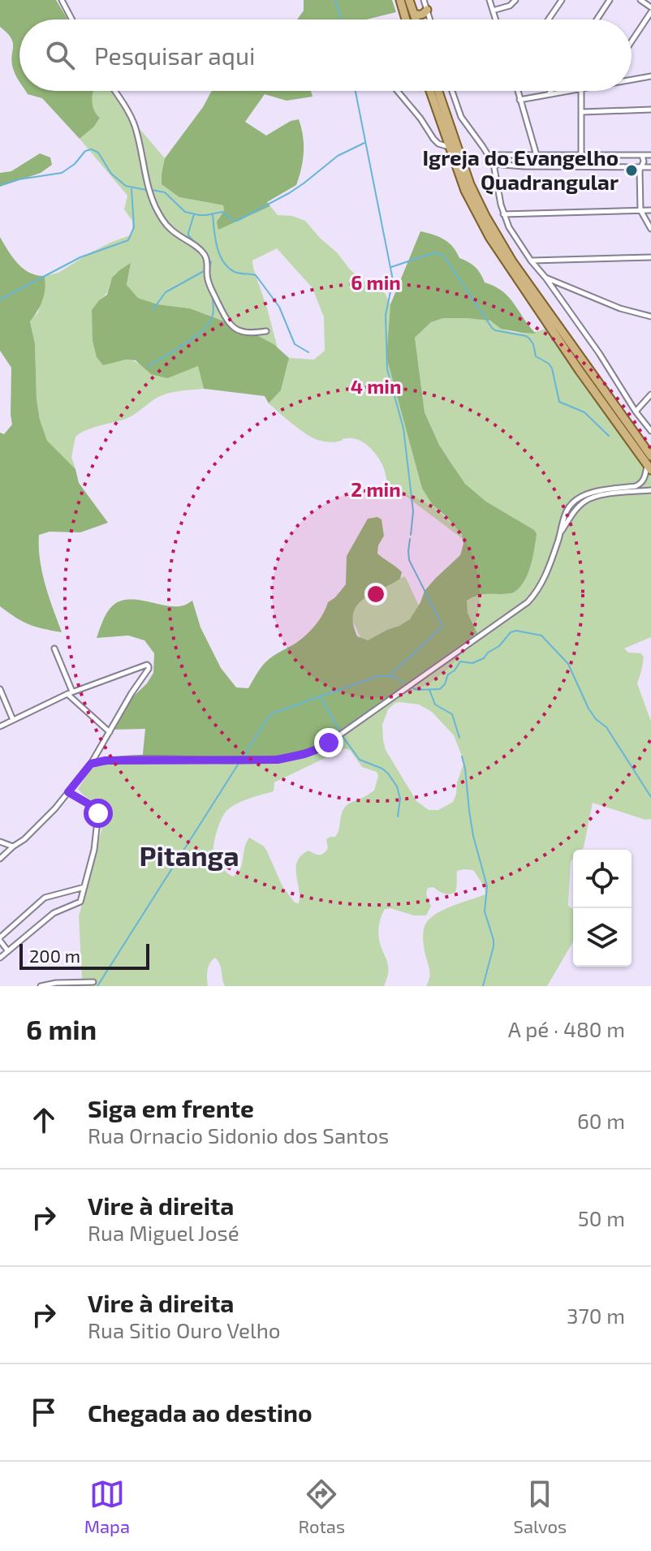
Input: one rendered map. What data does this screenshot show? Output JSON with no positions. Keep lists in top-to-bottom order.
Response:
{
  "districts": ["Pitanga"],
  "places": ["Igreja do Evangelho Quadrangular"],
  "scale_bar": "200 m",
  "page": {
    "search": "Pesquisar aqui",
    "scale": "200 m",
    "heading": ["6 min", "A pé · 480 m"],
    "list": [
      ["Siga em frente", "Rua Ornacio Sidonio dos Santos", "60 m"],
      ["Vire à direita", "Rua Miguel José", "50 m"],
      ["Vire à direita", "Rua Sitio Ouro Velho", "370 m"],
      "Chegada ao destino"
    ],
    "nav": ["Mapa", "Rotas", "Salvos"]
  },
  "rings": ["6 min", "4 min", "2 min"]
}
